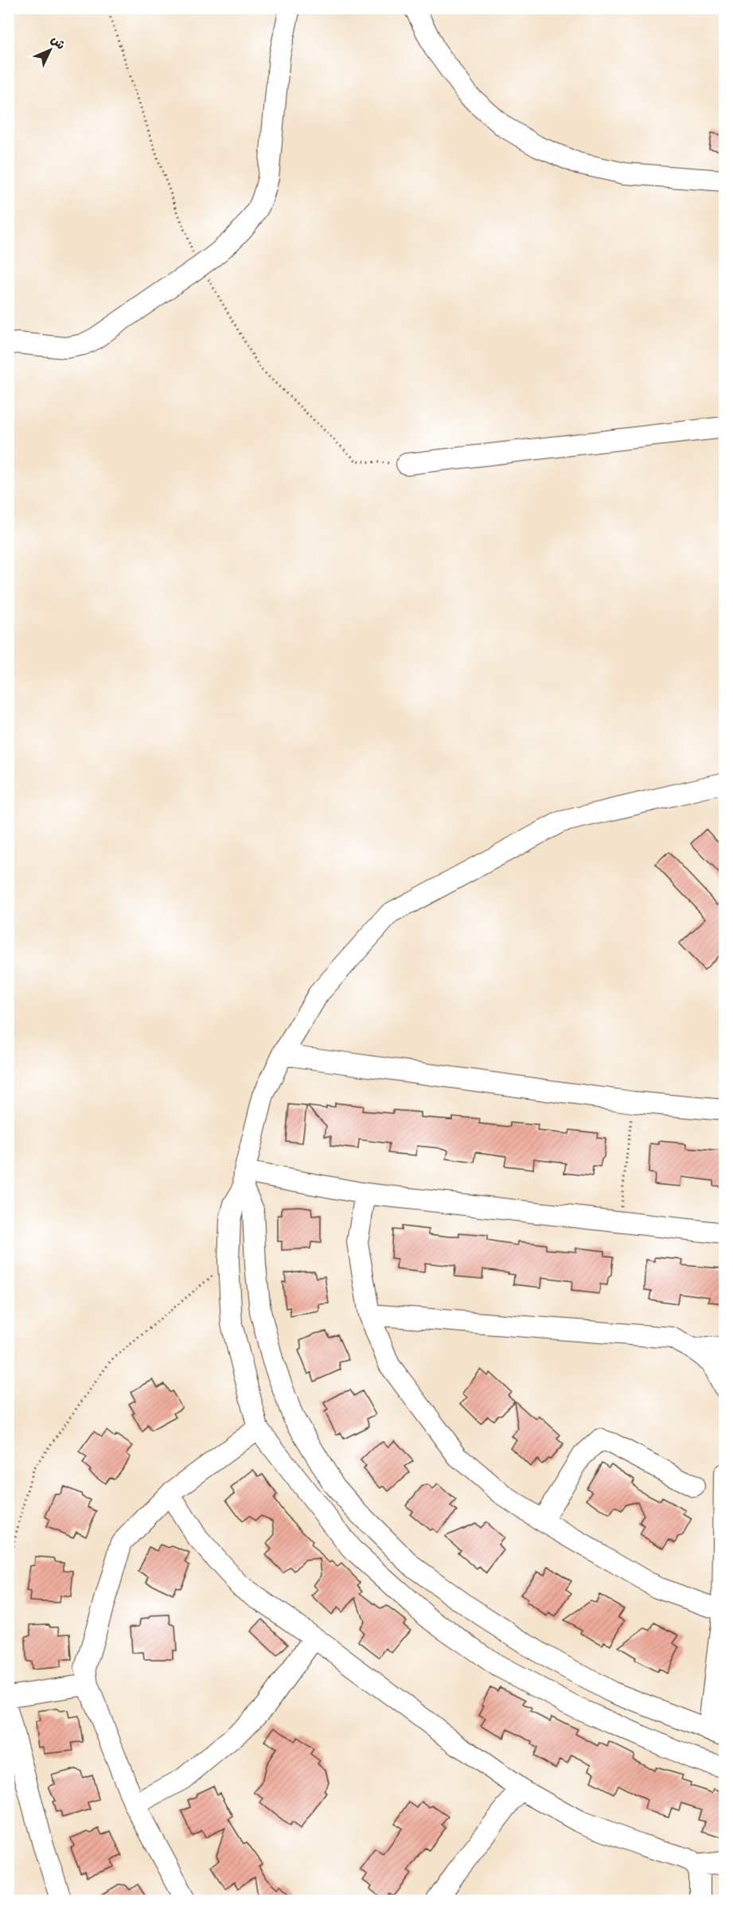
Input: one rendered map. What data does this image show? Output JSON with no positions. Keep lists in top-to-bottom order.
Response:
{
  "north": "top right"
}
